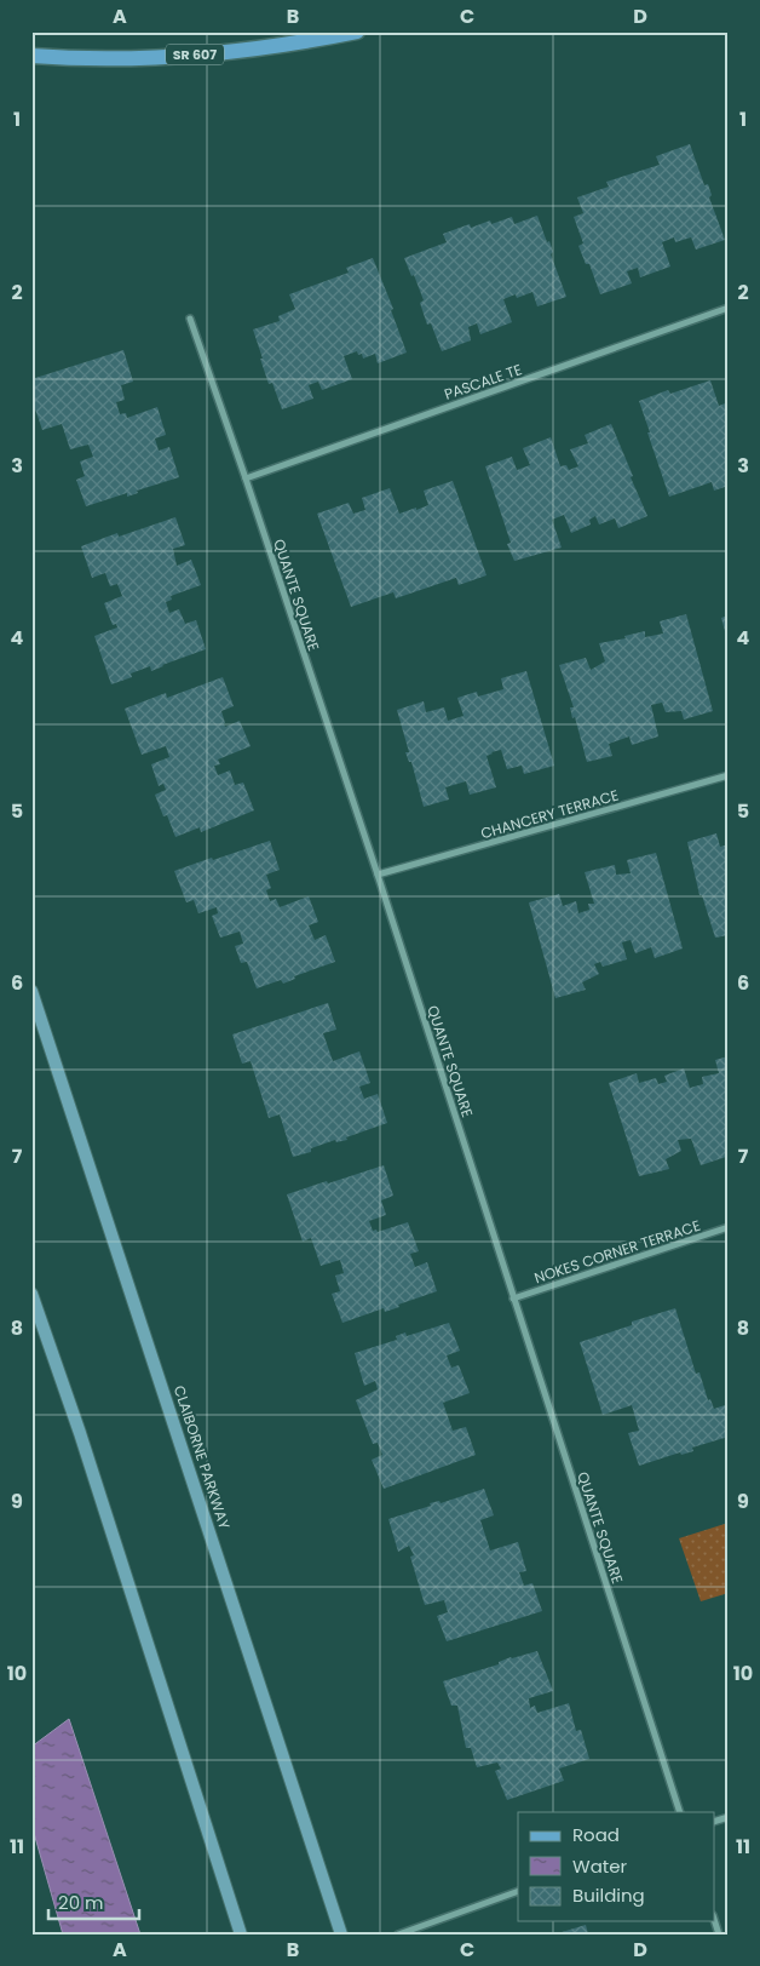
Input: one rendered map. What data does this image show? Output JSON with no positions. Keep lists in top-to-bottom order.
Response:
{
  "streets": {
    "main road": ["SR 607", "CLAIBORNE PARKWAY"],
    "street": [
      "PASCALE TE",
      "QUANTE SQUARE",
      "CHANCERY TERRACE",
      "NOKES CORNER TERRACE"
    ]
  },
  "crossings": [
    ["PASCALE TE", "QUANTE SQUARE"],
    ["QUANTE SQUARE", "CHANCERY TERRACE"],
    ["QUANTE SQUARE", "NOKES CORNER TERRACE"]
  ],
  "legend": ["Road", "Water", "Building"],
  "scale_bar": "20 m",
  "grid": {
    "columns": [
      "A",
      "B",
      "C",
      "D"
    ],
    "rows": [
      "1",
      "2",
      "3",
      "4",
      "5",
      "6",
      "7",
      "8",
      "9",
      "10",
      "11"
    ]
  }
}
